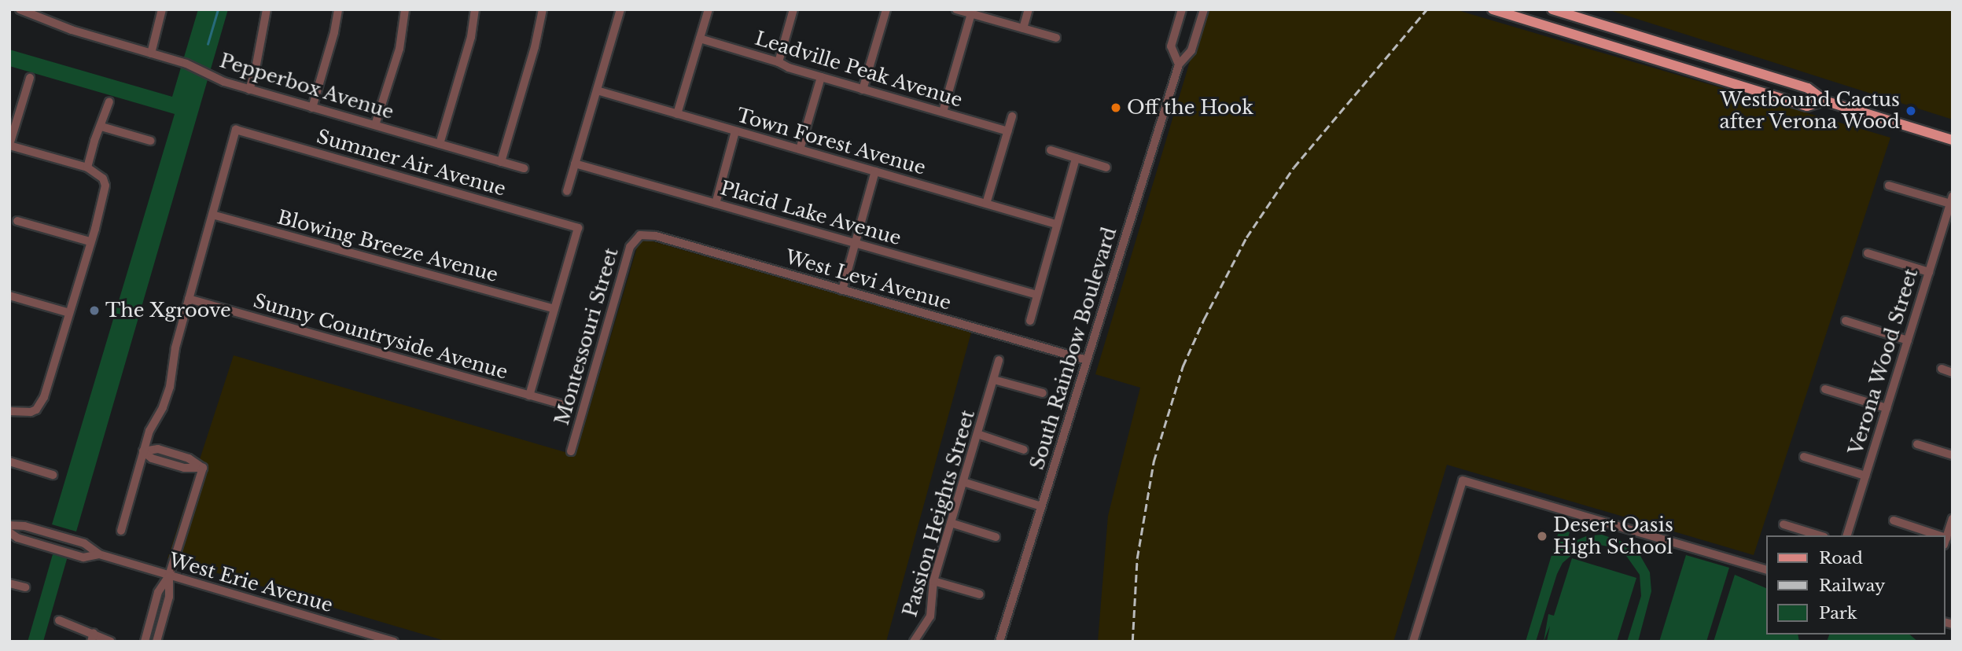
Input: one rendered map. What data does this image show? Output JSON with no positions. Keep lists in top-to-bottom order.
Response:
{
  "streets": {
    "street": [
      "Leadville Peak Avenue",
      "Pepperbox Avenue",
      "Town Forest Avenue",
      "Summer Air Avenue",
      "Placid Lake Avenue",
      "Blowing Breeze Avenue",
      "West Levi Avenue",
      "Sunny Countryside Avenue",
      "Montessouri Street",
      "South Rainbow Boulevard",
      "Verona Wood Street",
      "Passion Heights Street",
      "West Erie Avenue"
    ]
  },
  "crossings": [
    ["Summer Air Avenue", "Blowing Breeze Avenue"],
    ["West Levi Avenue", "Montessouri Street"],
    ["West Levi Avenue", "South Rainbow Boulevard"]
  ],
  "places": [
    "Off the Hook",
    "Westbound Cactus after Verona Wood",
    "The Xgroove",
    "Desert Oasis High School"
  ],
  "legend": ["Road", "Railway", "Park"]
}
